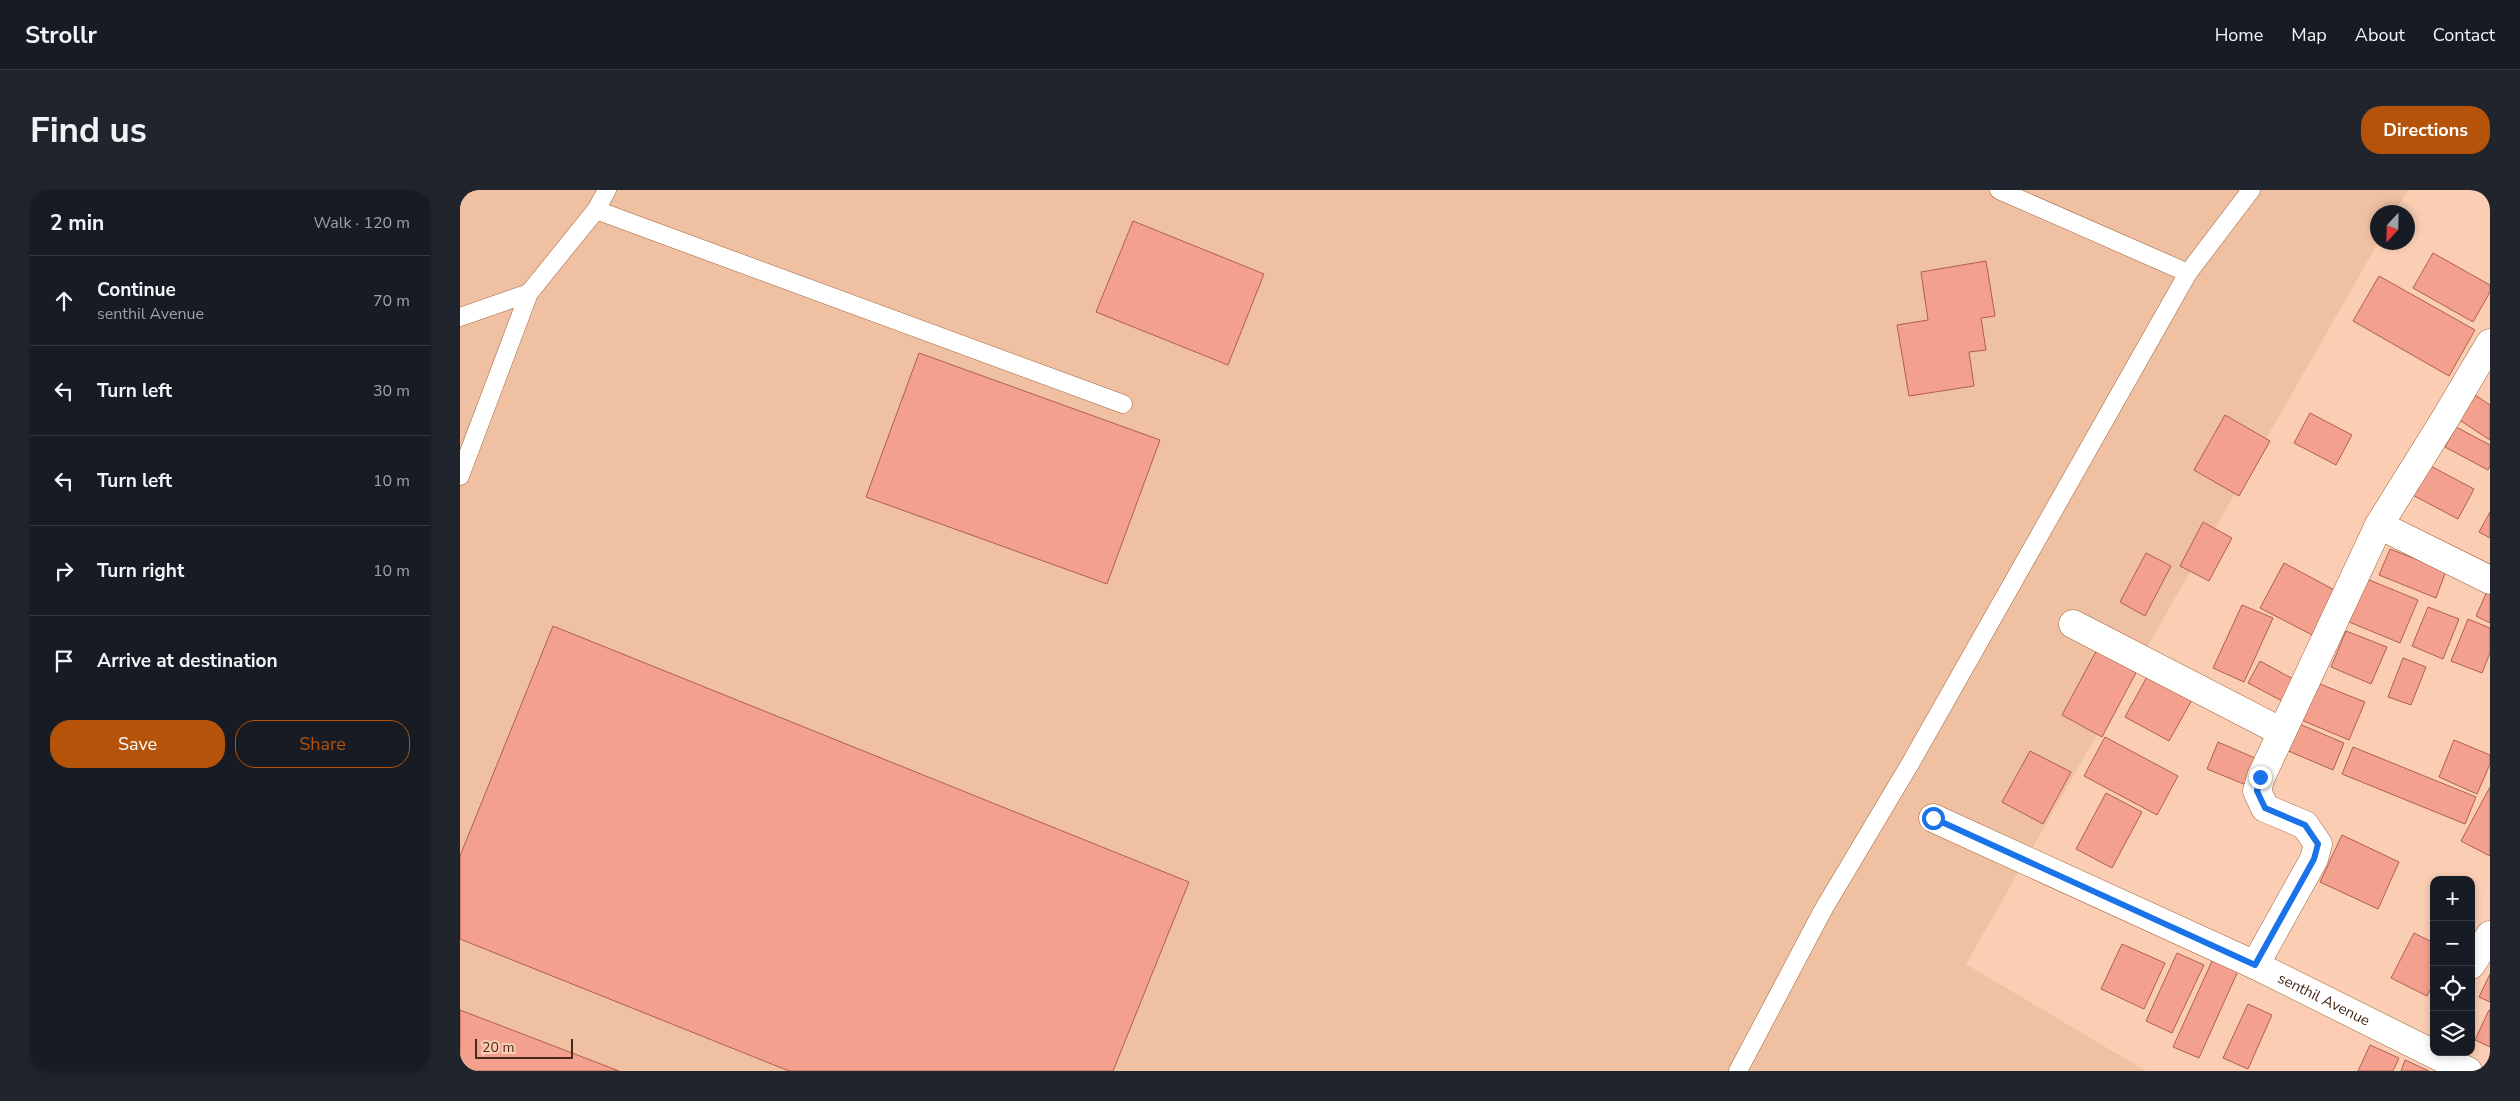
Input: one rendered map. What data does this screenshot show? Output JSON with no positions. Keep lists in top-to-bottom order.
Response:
{
  "streets": {
    "street": ["senthil Avenue"]
  },
  "scale_bar": "20 m",
  "north": "bottom",
  "page": {
    "header": "Strollr",
    "nav": [
      "Home",
      "Map",
      "About",
      "Contact"
    ],
    "buttons": [
      "Directions",
      ["Save", "Share"]
    ],
    "title": "Find us",
    "heading": ["2 min", "Walk · 120 m"],
    "list": [
      ["Continue", "senthil Avenue", "70 m"],
      ["Turn left", "30 m"],
      ["Turn left", "10 m"],
      ["Turn right", "10 m"],
      "Arrive at destination"
    ],
    "map_buttons": ["+", "−"],
    "scale": "20 m"
  }
}
